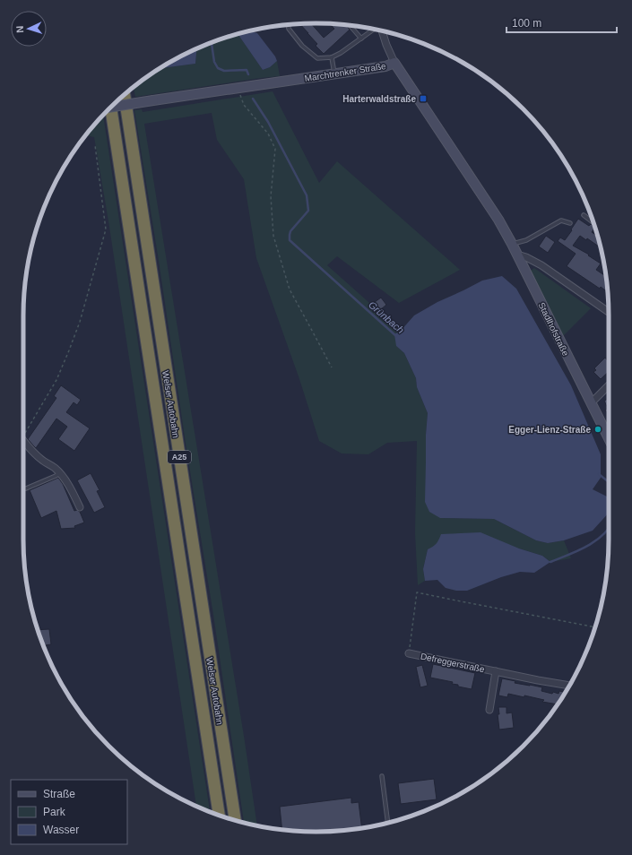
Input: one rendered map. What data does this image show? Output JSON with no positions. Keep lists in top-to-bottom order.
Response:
{
  "streets": {
    "highway": ["Welser Autobahn", "A25"],
    "street": ["Marchtrenker Straße", "Stadlhofstraße", "Defreggerstraße"]
  },
  "crossings": [
    ["Marchtrenker Straße", "Stadlhofstraße"]
  ],
  "water": ["Grünbach"],
  "places": {
    "transit": ["Harterwaldstraße"],
    "other": ["Egger-Lienz-Straße"]
  },
  "legend": ["Straße", "Park", "Wasser"],
  "scale_bar": "100 m",
  "north": "left"
}
